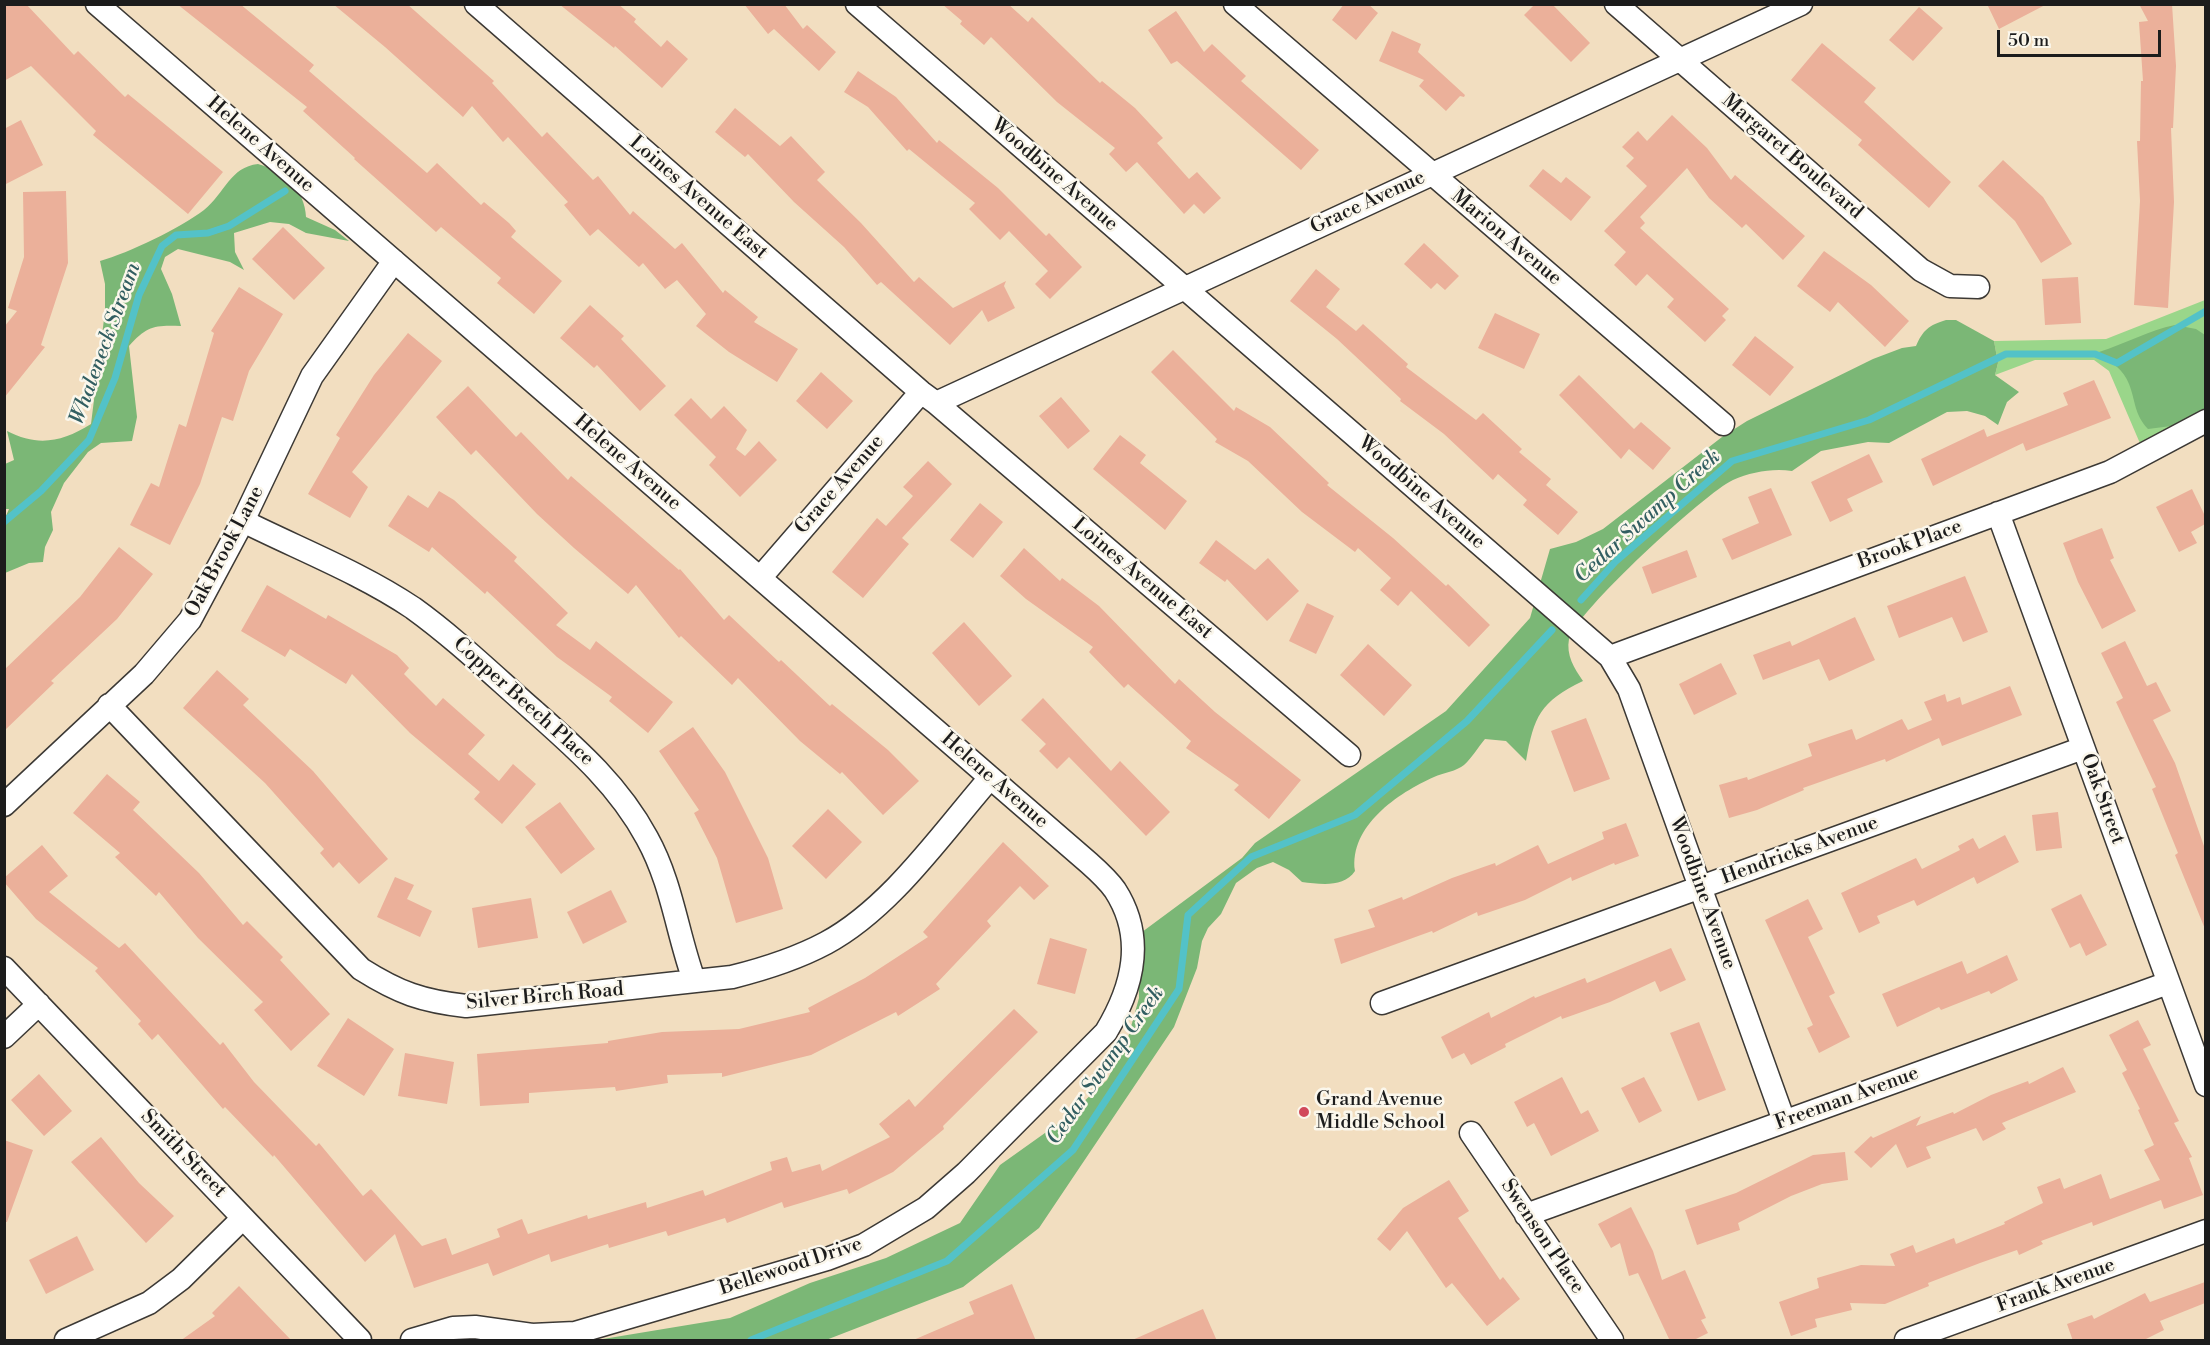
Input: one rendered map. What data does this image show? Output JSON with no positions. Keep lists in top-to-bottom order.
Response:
{
  "streets": {
    "street": [
      "Helene Avenue",
      "Margaret Boulevard",
      "Woodbine Avenue",
      "Loines Avenue East",
      "Grace Avenue",
      "Marion Avenue",
      "Brook Place",
      "Oak Brook Lane",
      "Copper Beech Place",
      "Oak Street",
      "Hendricks Avenue",
      "Silver Birch Road",
      "Freeman Avenue",
      "Smith Street",
      "Swenson Place",
      "Bellewood Drive",
      "Frank Avenue"
    ]
  },
  "crossings": [
    ["Helene Avenue", "Grace Avenue"],
    ["Helene Avenue", "Oak Brook Lane"],
    ["Helene Avenue", "Silver Birch Road"],
    ["Helene Avenue", "Bellewood Drive"],
    ["Margaret Boulevard", "Grace Avenue"],
    ["Woodbine Avenue", "Grace Avenue"],
    ["Woodbine Avenue", "Brook Place"],
    ["Woodbine Avenue", "Hendricks Avenue"],
    ["Woodbine Avenue", "Freeman Avenue"],
    ["Loines Avenue East", "Grace Avenue"],
    ["Grace Avenue", "Marion Avenue"],
    ["Brook Place", "Oak Street"],
    ["Oak Brook Lane", "Copper Beech Place"],
    ["Oak Brook Lane", "Silver Birch Road"],
    ["Copper Beech Place", "Silver Birch Road"],
    ["Oak Street", "Hendricks Avenue"],
    ["Oak Street", "Freeman Avenue"],
    ["Freeman Avenue", "Swenson Place"]
  ],
  "water": ["Whaleneck Stream", "Cedar Swamp Creek"],
  "places": ["Grand Avenue Middle School"],
  "scale_bar": "50 m"
}
